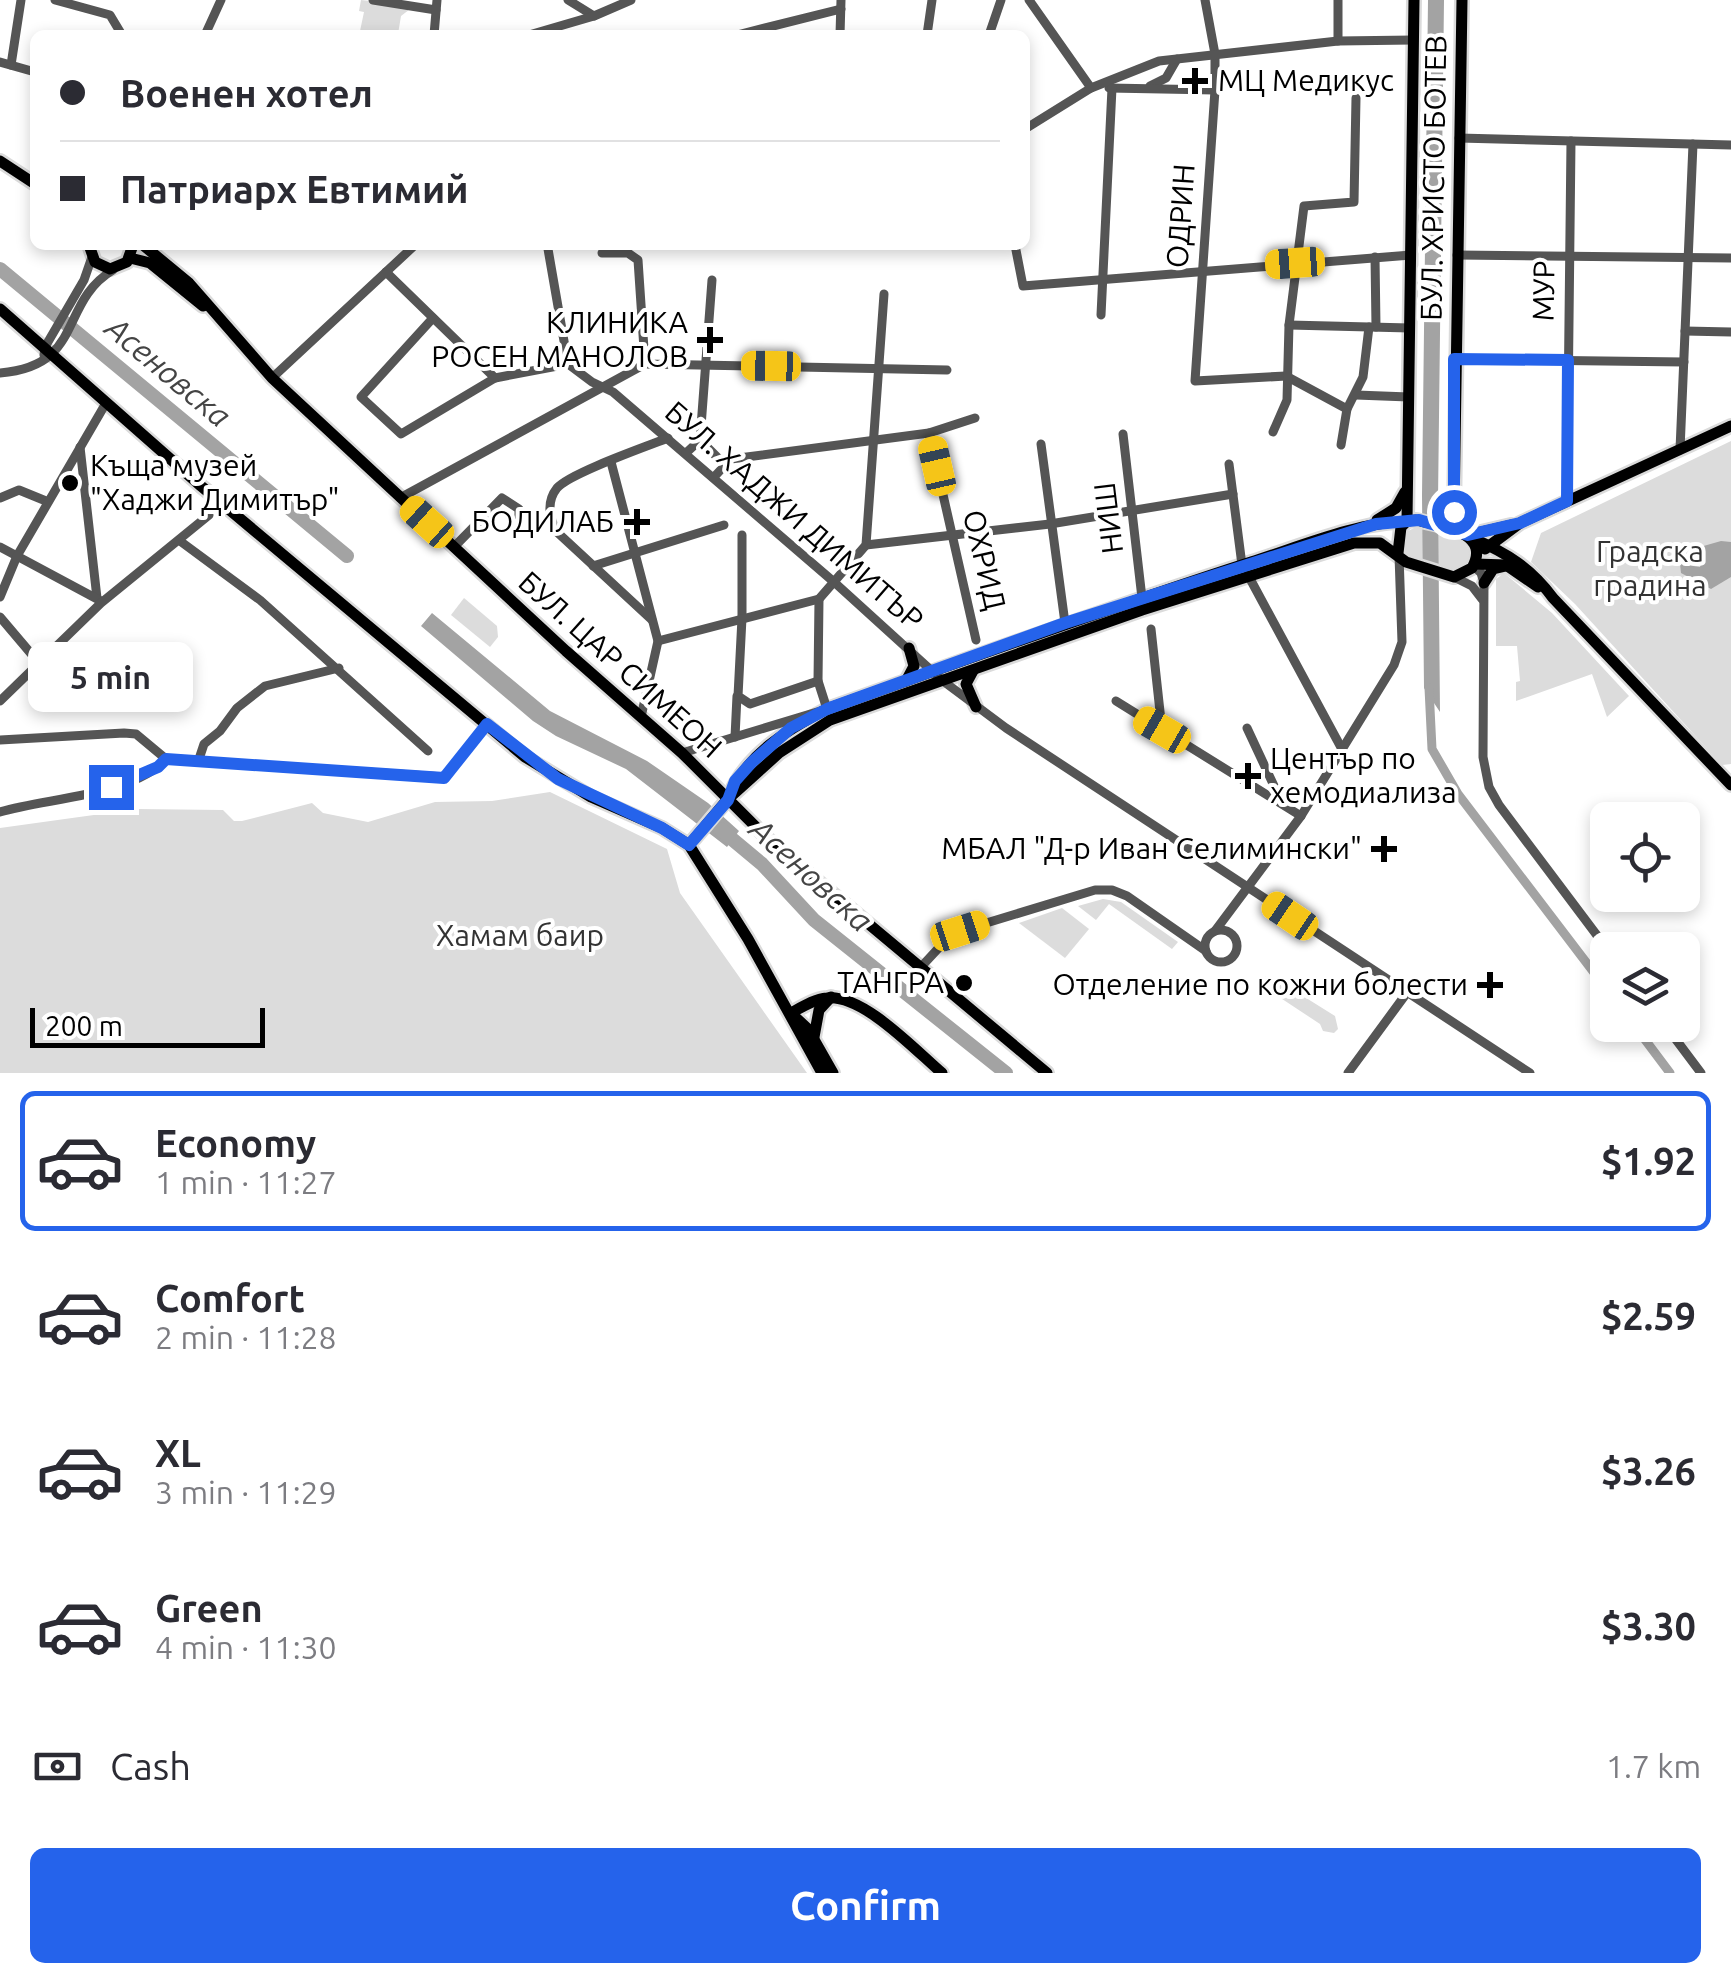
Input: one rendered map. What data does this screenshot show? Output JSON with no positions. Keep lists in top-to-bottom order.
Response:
{
  "streets": {
    "main road": ["БУЛ. ХРИСТО БОТЕВ", "БУЛ. ЦАР СИМЕОН"],
    "street": [
      "ОДРИН",
      "МУР",
      "БУЛ. ХАДЖИ ДИМИТЪР",
      "НИШ",
      "ОХРИД"
    ]
  },
  "water": ["Асеновска"],
  "parks": ["Градска градина", "Хамам баир"],
  "places": {
    "health": [
      "МЦ Медикус",
      "КЛИНИКА РОСЕН МАНОЛОВ",
      "БОДИЛАБ",
      "Център по хемодиализа",
      "МБАЛ \"Д-р Иван Селимински\"",
      "Отделение по кожни болести"
    ],
    "other": ["Къща музей \"Хаджи Димитър\"", "ТАНГРА"]
  },
  "scale_bar": "200 m",
  "page": {
    "banner": ["Военен хотел", "Патриарх Евтимий"],
    "bubble": "5 min",
    "scale": "200 m",
    "list": [
      {
        "name": "Economy",
        "note": "1 min · 11:27",
        "value": "$1.92"
      },
      {
        "name": "Comfort",
        "note": "2 min · 11:28",
        "value": "$2.59"
      },
      {
        "name": "XL",
        "note": "3 min · 11:29",
        "value": "$3.26"
      },
      {
        "name": "Green",
        "note": "4 min · 11:30",
        "value": "$3.30"
      }
    ],
    "pay": ["Cash", "1.7 km"],
    "buttons": "Confirm"
  }
}
